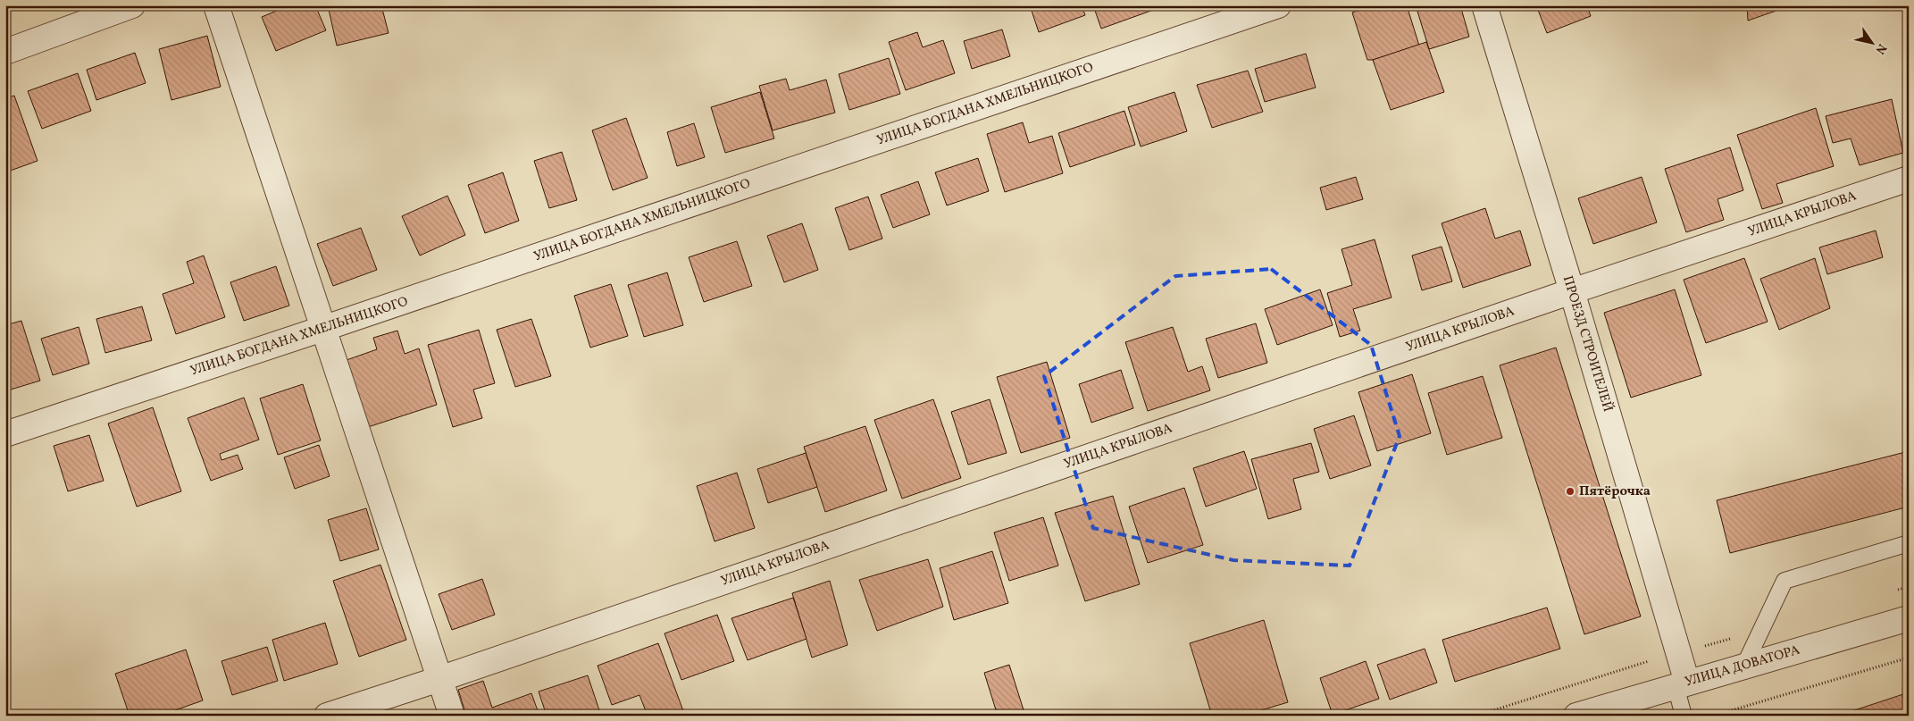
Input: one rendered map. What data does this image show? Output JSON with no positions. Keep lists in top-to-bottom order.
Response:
{
  "streets": {
    "street": [
      "УЛИЦА БОГДАНА ХМЕЛЬНИЦКОГО",
      "УЛИЦА КРЫЛОВА",
      "ПРОЕЗД СТРОИТЕЛЕЙ",
      "УЛИЦА ДОВАТОРА"
    ]
  },
  "crossings": [
    ["УЛИЦА КРЫЛОВА", "ПРОЕЗД СТРОИТЕЛЕЙ"],
    ["ПРОЕЗД СТРОИТЕЛЕЙ", "УЛИЦА ДОВАТОРА"]
  ],
  "places": ["Пятёрочка"],
  "north": "bottom right"
}
